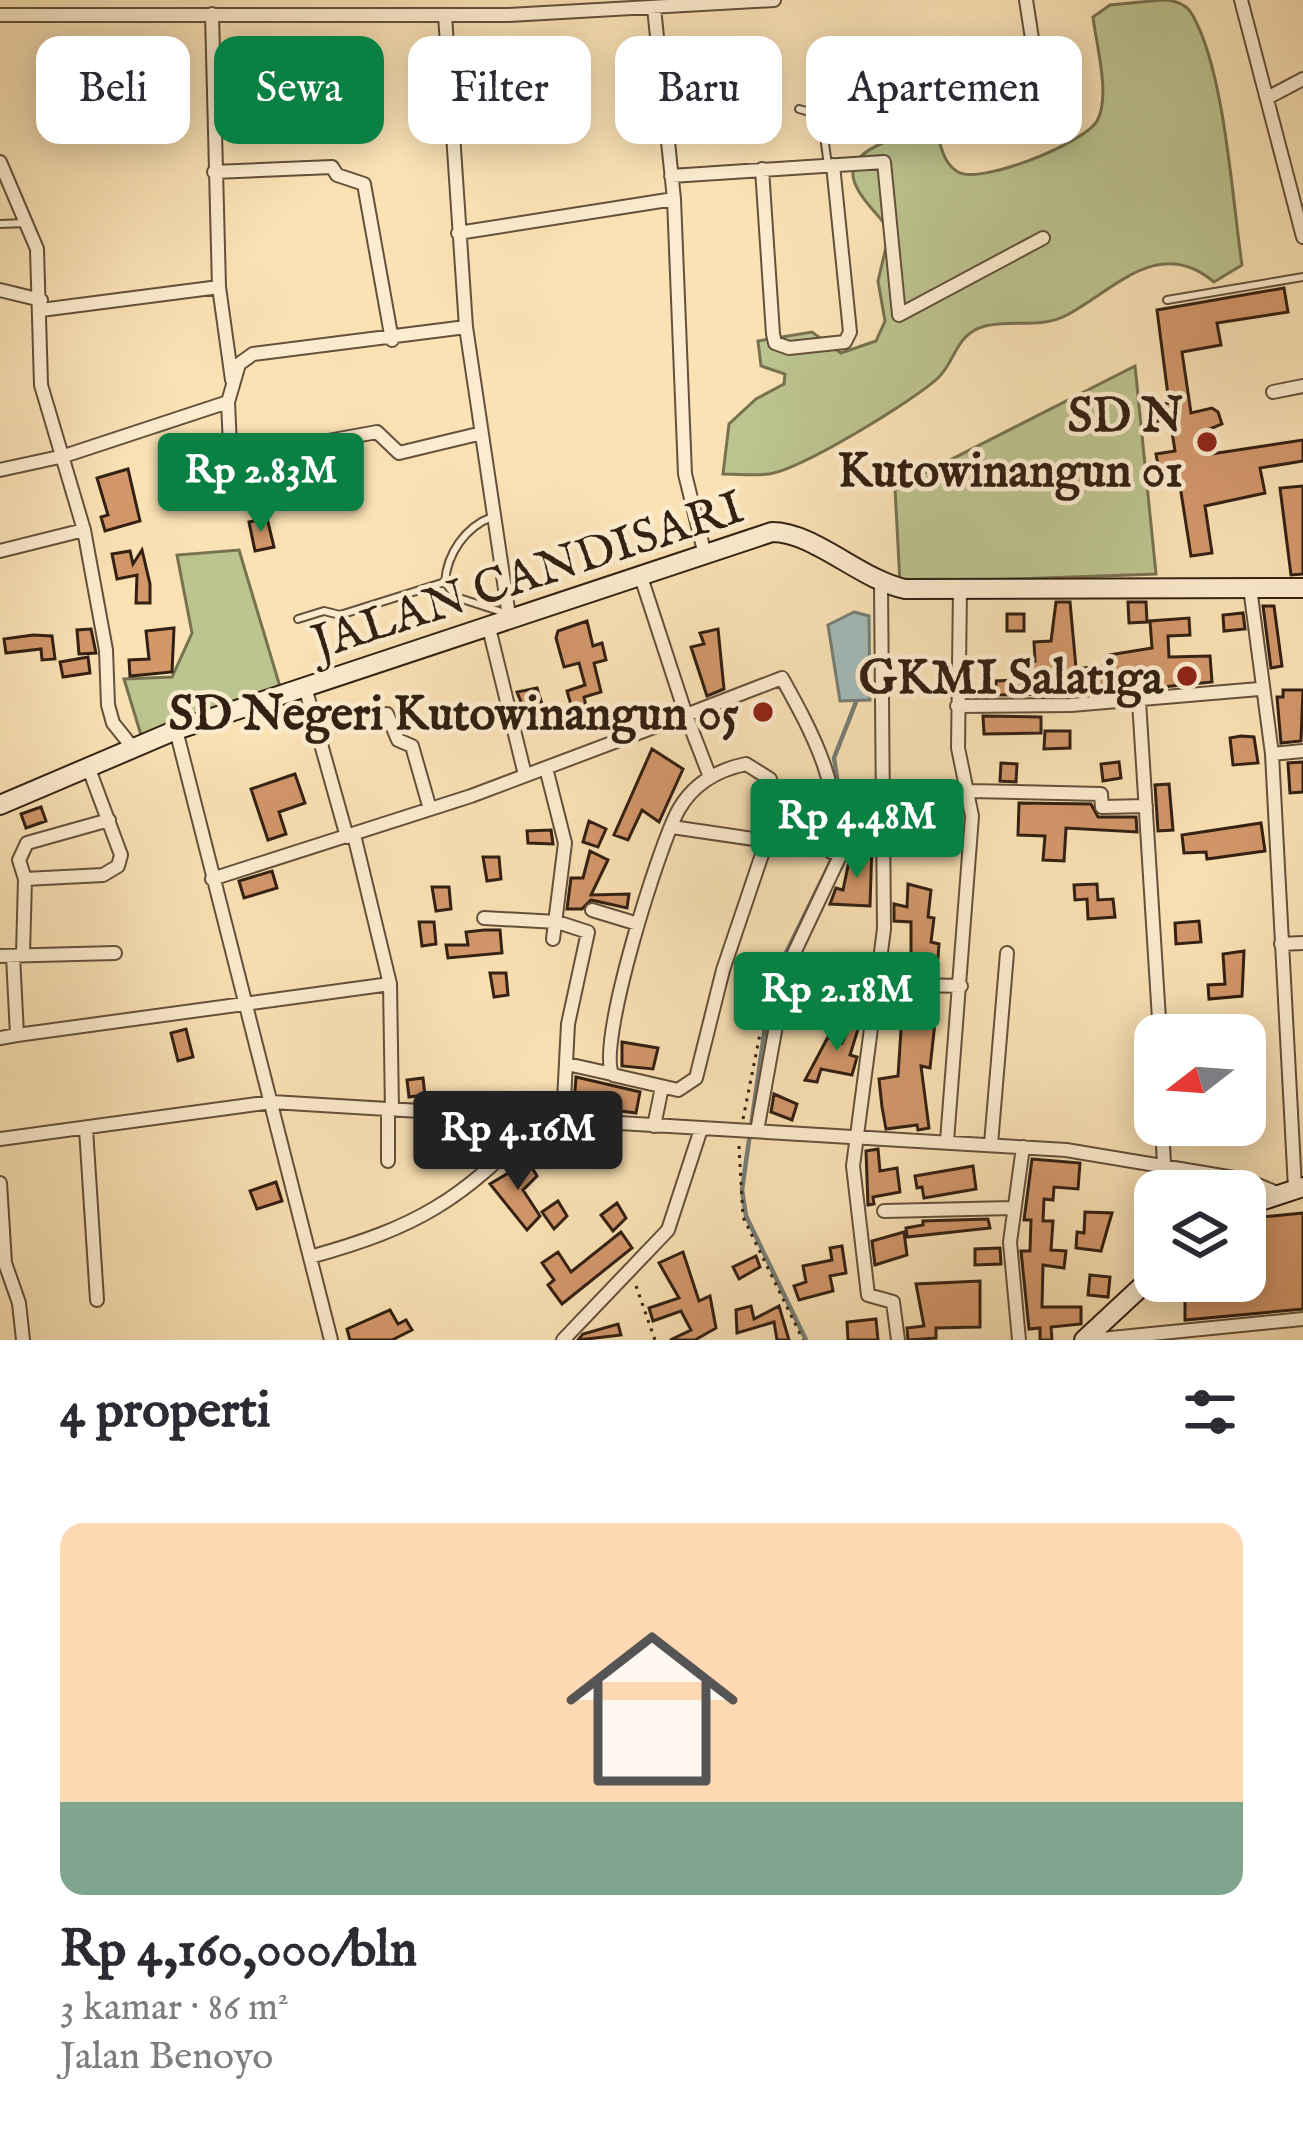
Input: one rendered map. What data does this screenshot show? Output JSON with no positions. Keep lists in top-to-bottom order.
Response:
{
  "streets": {
    "street": ["JALAN CANDISARI"]
  },
  "places": ["SD N Kutowinangun 01", "GKMI Salatiga", "SD Negeri Kutowinangun 05"],
  "north": "left",
  "page": {
    "chip": [
      "Beli",
      "Sewa",
      "Filter",
      "Baru",
      "Apartemen"
    ],
    "price": [
      "Rp 2.83M",
      "Rp 4.48M",
      "Rp 2.18M",
      "Rp 4.16M"
    ],
    "heading": "4 properti",
    "list": [
      {
        "name": "Rp 4,160,000/bln",
        "note": "3 kamar · 86 m² · Jalan Benoyo"
      }
    ]
  }
}
